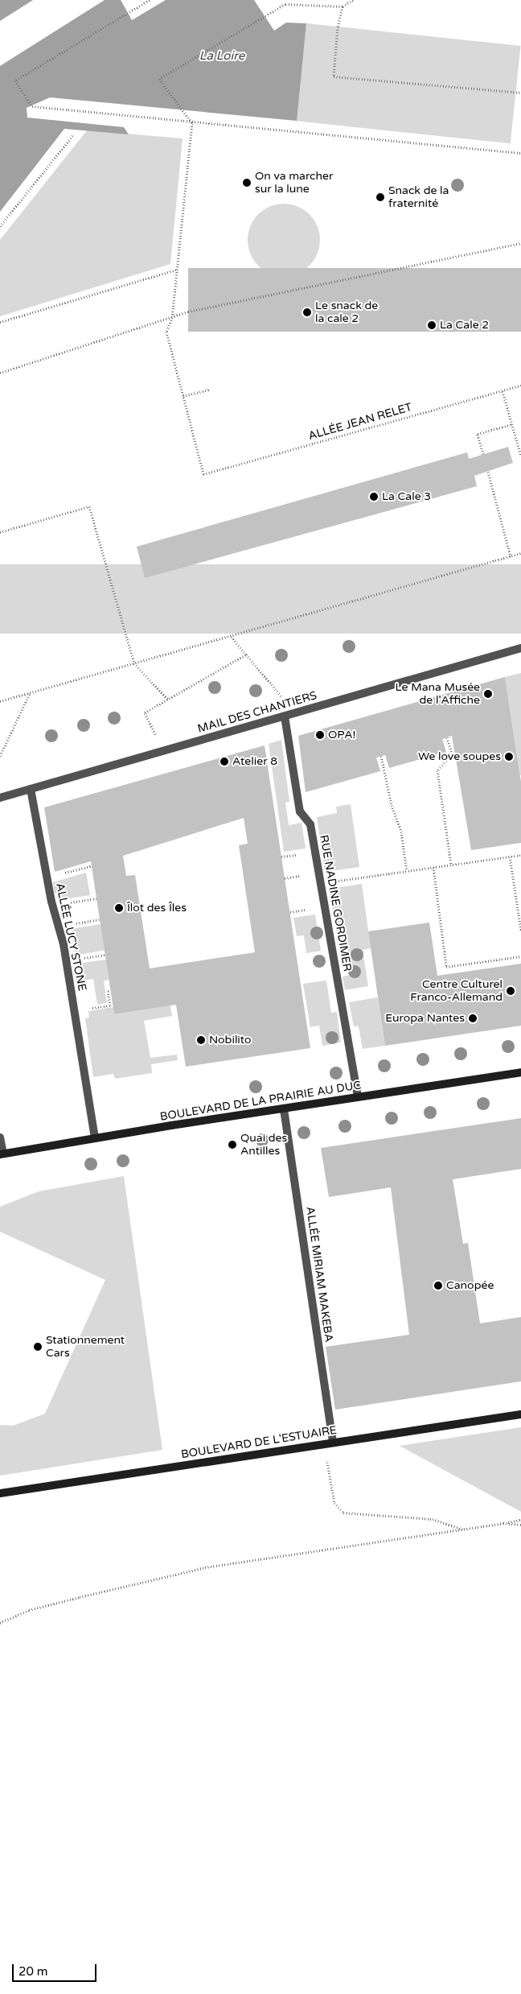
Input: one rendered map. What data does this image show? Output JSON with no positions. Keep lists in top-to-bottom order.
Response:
{
  "streets": {
    "main road": ["BOULEVARD DE LA PRAIRIE AU DUC", "BOULEVARD DE L'ESTUAIRE"],
    "street": [
      "MAIL DES CHANTIERS",
      "RUE NADINE GORDIMER",
      "ALLÉE LUCY STONE",
      "ALLÉE MIRIAM MAKEBA"
    ],
    "path": ["ALLÉE JEAN RELET"]
  },
  "crossings": [
    ["MAIL DES CHANTIERS", "RUE NADINE GORDIMER"],
    ["MAIL DES CHANTIERS", "ALLÉE LUCY STONE"],
    ["RUE NADINE GORDIMER", "BOULEVARD DE LA PRAIRIE AU DUC"],
    ["ALLÉE LUCY STONE", "BOULEVARD DE LA PRAIRIE AU DUC"],
    ["BOULEVARD DE LA PRAIRIE AU DUC", "ALLÉE MIRIAM MAKEBA"],
    ["ALLÉE MIRIAM MAKEBA", "BOULEVARD DE L'ESTUAIRE"]
  ],
  "water": ["La Loire"],
  "places": [
    "On va marcher sur la lune",
    "Snack de la fraternité",
    "Le snack de la cale 2",
    "La Cale 2",
    "La Cale 3",
    "Le Mana Musée de l'Affiche",
    "OPA!",
    "We love soupes",
    "Atelier 8",
    "Îlot des Îles",
    "Centre Culturel Franco-Allemand",
    "Europa Nantes",
    "Nobilito",
    "Quai des Antilles",
    "Canopée",
    "Stationnement Cars"
  ],
  "scale_bar": "20 m"
}
